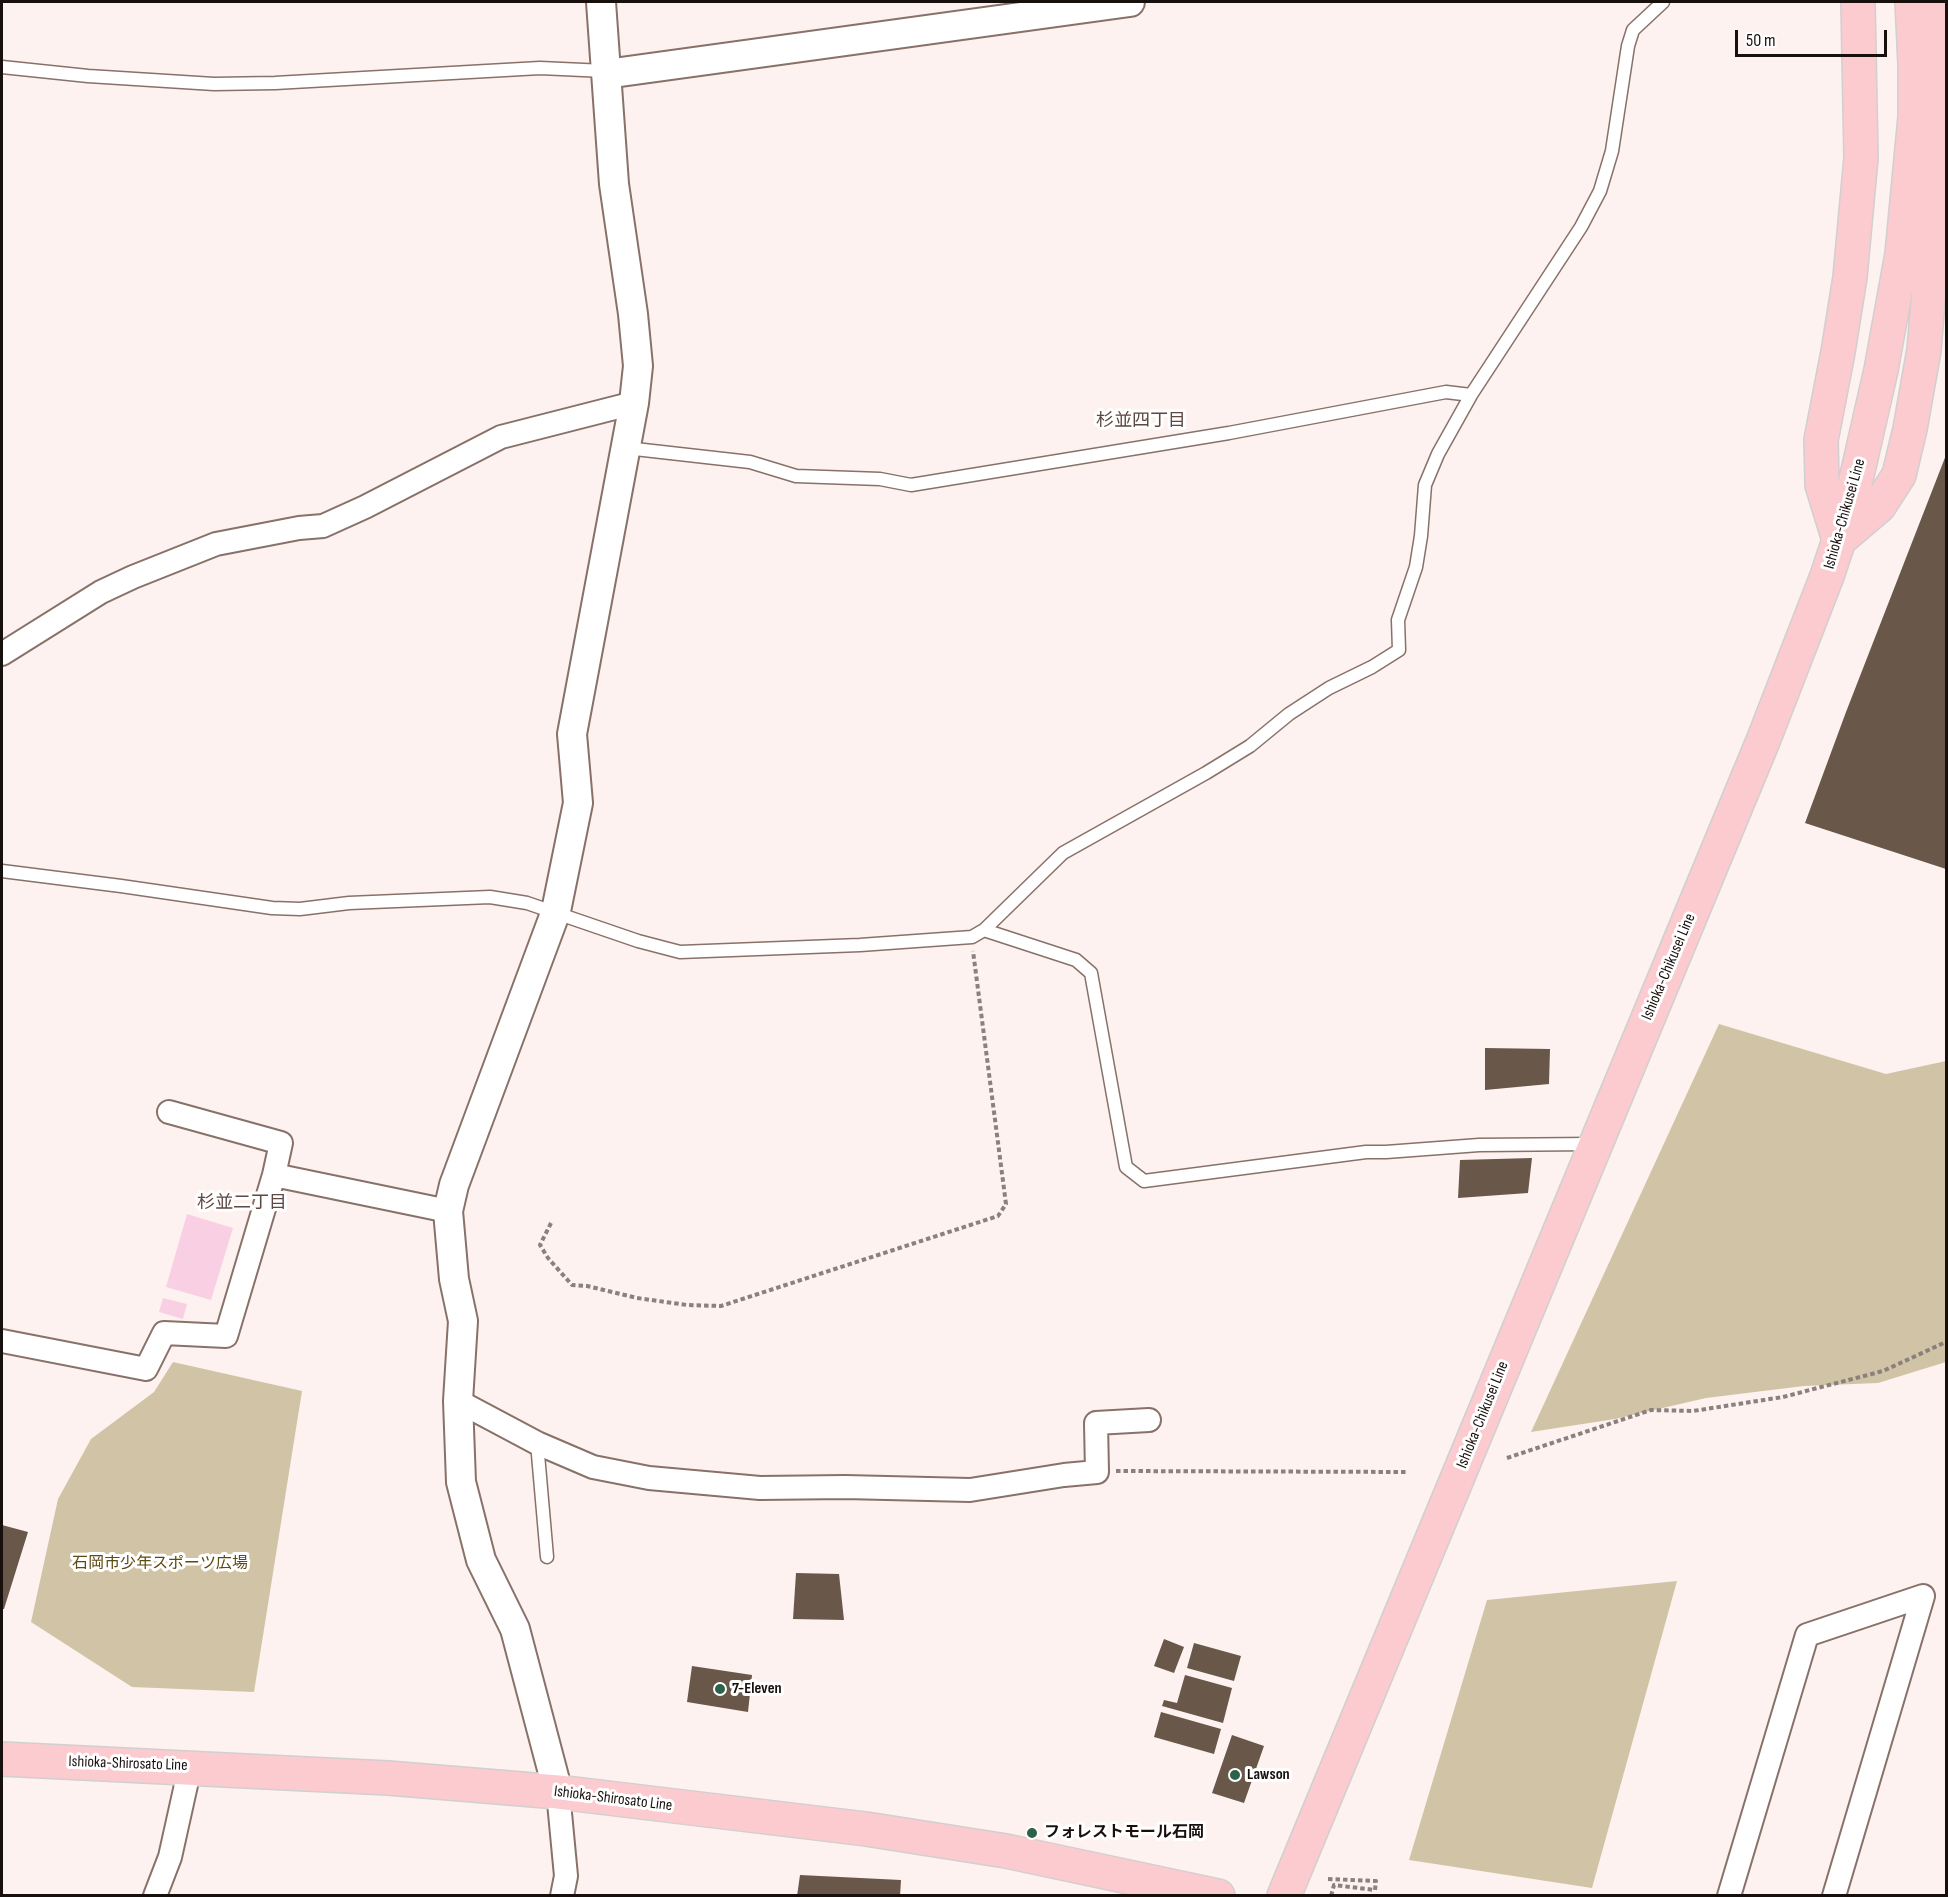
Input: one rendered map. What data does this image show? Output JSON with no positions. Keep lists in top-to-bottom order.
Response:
{
  "streets": {
    "main road": ["Ishioka-Chikusei Line", "Ishioka-Shirosato Line"]
  },
  "districts": ["杉並四丁目", "杉並二丁目"],
  "parks": ["石岡市少年スポーツ広場"],
  "places": ["7-Eleven", "Lawson", "フォレストモール石岡"],
  "scale_bar": "50 m"
}
